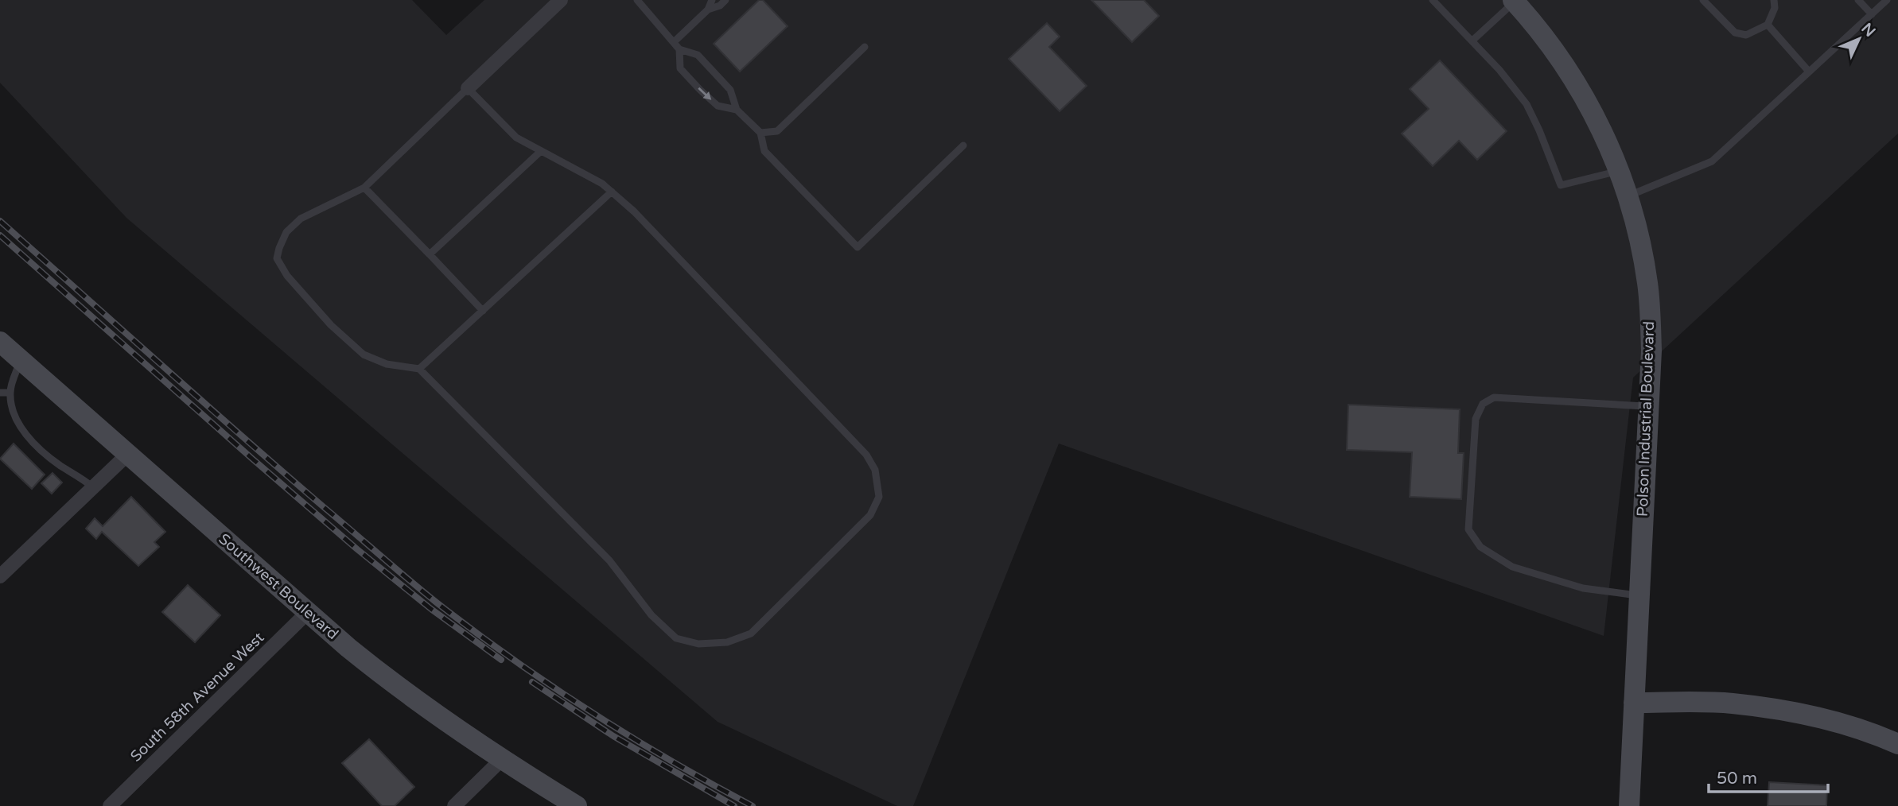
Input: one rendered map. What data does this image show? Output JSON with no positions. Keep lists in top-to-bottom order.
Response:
{
  "streets": {
    "street": ["Polson Industrial Boulevard", "Southwest Boulevard", "South 58th Avenue West"]
  },
  "crossings": [
    ["Southwest Boulevard", "South 58th Avenue West"]
  ],
  "scale_bar": "50 m",
  "north": "top right"
}
